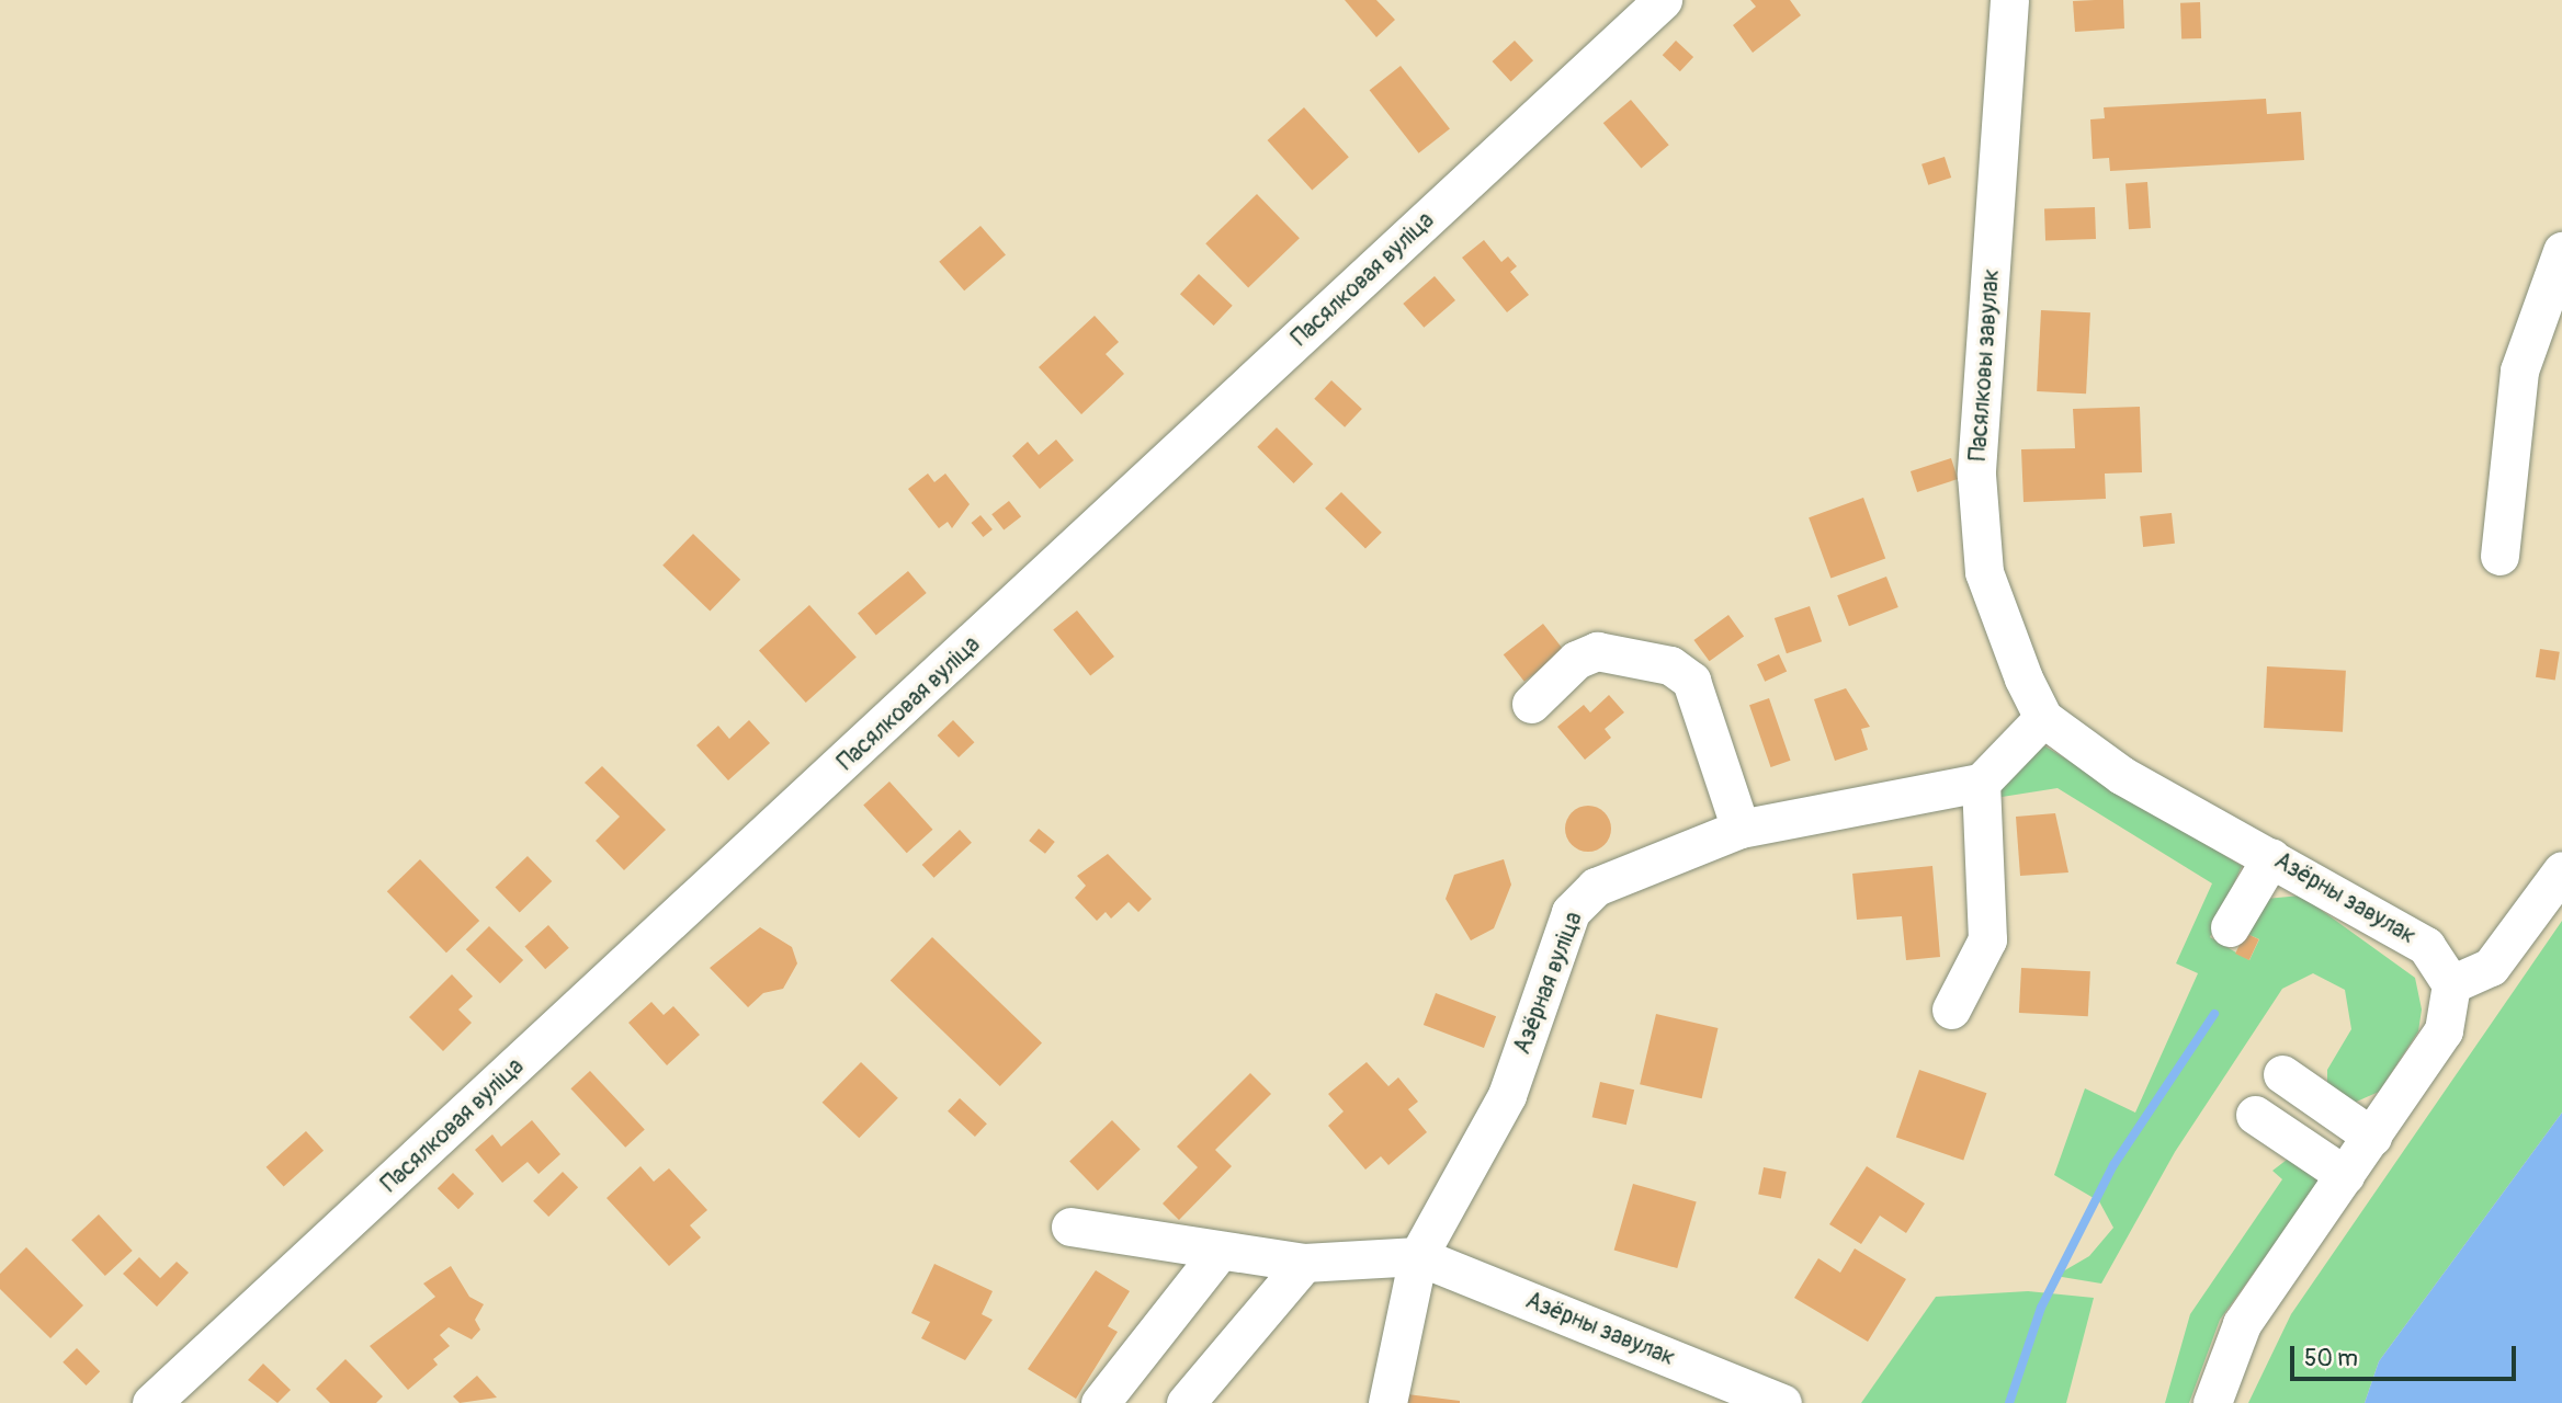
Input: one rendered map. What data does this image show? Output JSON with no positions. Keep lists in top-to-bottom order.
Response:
{
  "streets": {
    "street": [
      "Пасялковая вуліца",
      "Пасялковы завулак",
      "Азёрны завулак",
      "Азёрная вуліца"
    ]
  },
  "crossings": [
    ["Пасялковы завулак", "Азёрны завулак"],
    ["Азёрны завулак", "Азёрная вуліца"]
  ],
  "scale_bar": "50 m"
}
